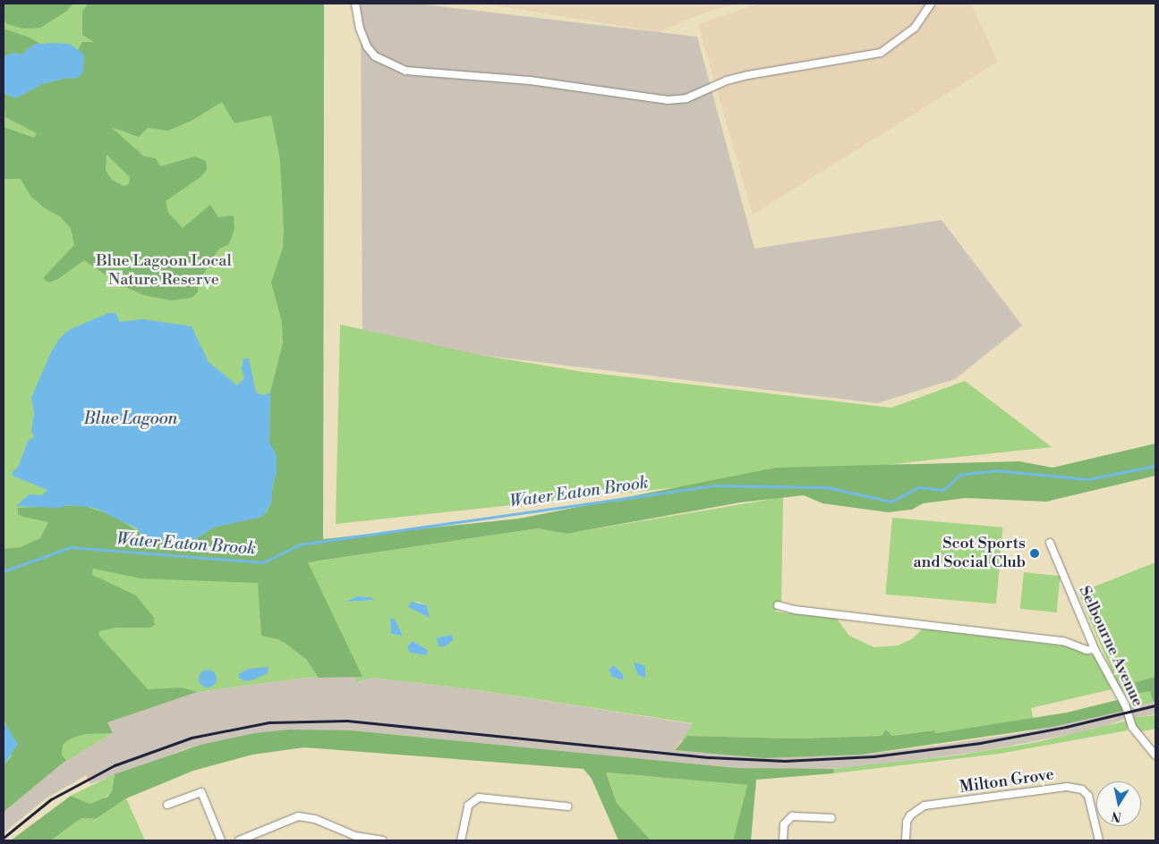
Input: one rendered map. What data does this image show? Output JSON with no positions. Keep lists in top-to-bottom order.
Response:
{
  "streets": {
    "street": ["Selbourne Avenue", "Milton Grove"]
  },
  "water": ["Blue Lagoon", "Water Eaton Brook"],
  "parks": ["Blue Lagoon Local Nature Reserve"],
  "places": ["Scot Sports and Social Club"],
  "north": "bottom"
}
